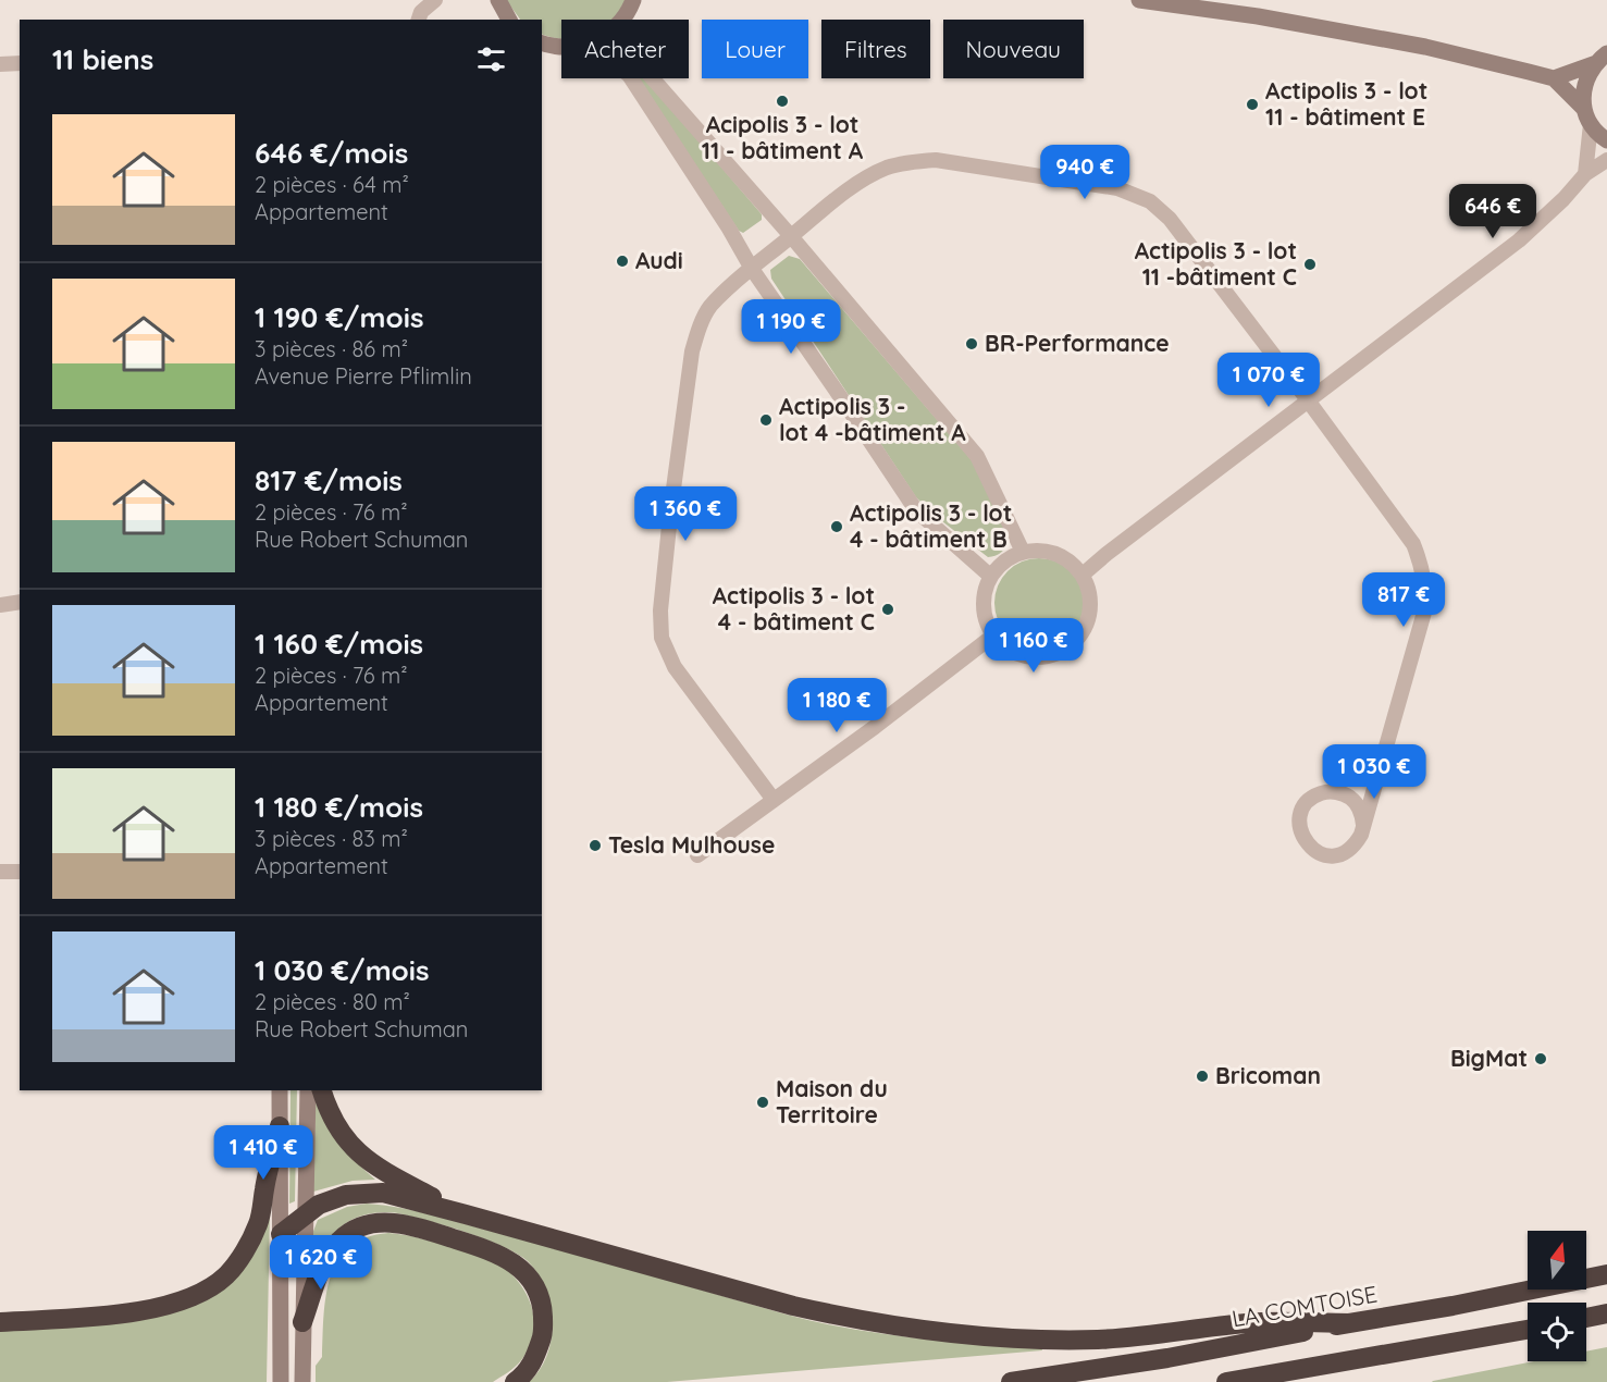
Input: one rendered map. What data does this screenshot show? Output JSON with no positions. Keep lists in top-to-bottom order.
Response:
{
  "streets": {
    "highway": ["LA COMTOISE"]
  },
  "places": [
    "Acipolis 3 - lot 11 - bâtiment A",
    "Actipolis 3 - lot 11 - bâtiment E",
    "Audi",
    "Actipolis 3 - lot 11 -bâtiment C",
    "BR-Performance",
    "Actipolis 3 - lot 4 -bâtiment A",
    "Actipolis 3 - lot 4 - bâtiment B",
    "Actipolis 3 - lot 4 - bâtiment C",
    "Tesla Mulhouse",
    "BigMat",
    "Bricoman",
    "Maison du Territoire"
  ],
  "north": "top",
  "page": {
    "chip": [
      "Acheter",
      "Louer",
      "Filtres",
      "Nouveau"
    ],
    "heading": "11 biens",
    "list": [
      {
        "name": "646 €/mois",
        "note": "2 pièces · 64 m² · Appartement"
      },
      {
        "name": "1 190 €/mois",
        "note": "3 pièces · 86 m² · Avenue Pierre Pflimlin"
      },
      {
        "name": "817 €/mois",
        "note": "2 pièces · 76 m² · Rue Robert Schuman"
      },
      {
        "name": "1 160 €/mois",
        "note": "2 pièces · 76 m² · Appartement"
      },
      {
        "name": "1 180 €/mois",
        "note": "3 pièces · 83 m² · Appartement"
      },
      {
        "name": "1 030 €/mois",
        "note": "2 pièces · 80 m² · Rue Robert Schuman"
      }
    ],
    "price": [
      "940 €",
      "646 €",
      "1 190 €",
      "1 070 €",
      "1 360 €",
      "817 €",
      "1 160 €",
      "1 180 €",
      "1 030 €",
      "1 410 €",
      "1 620 €"
    ]
  }
}
